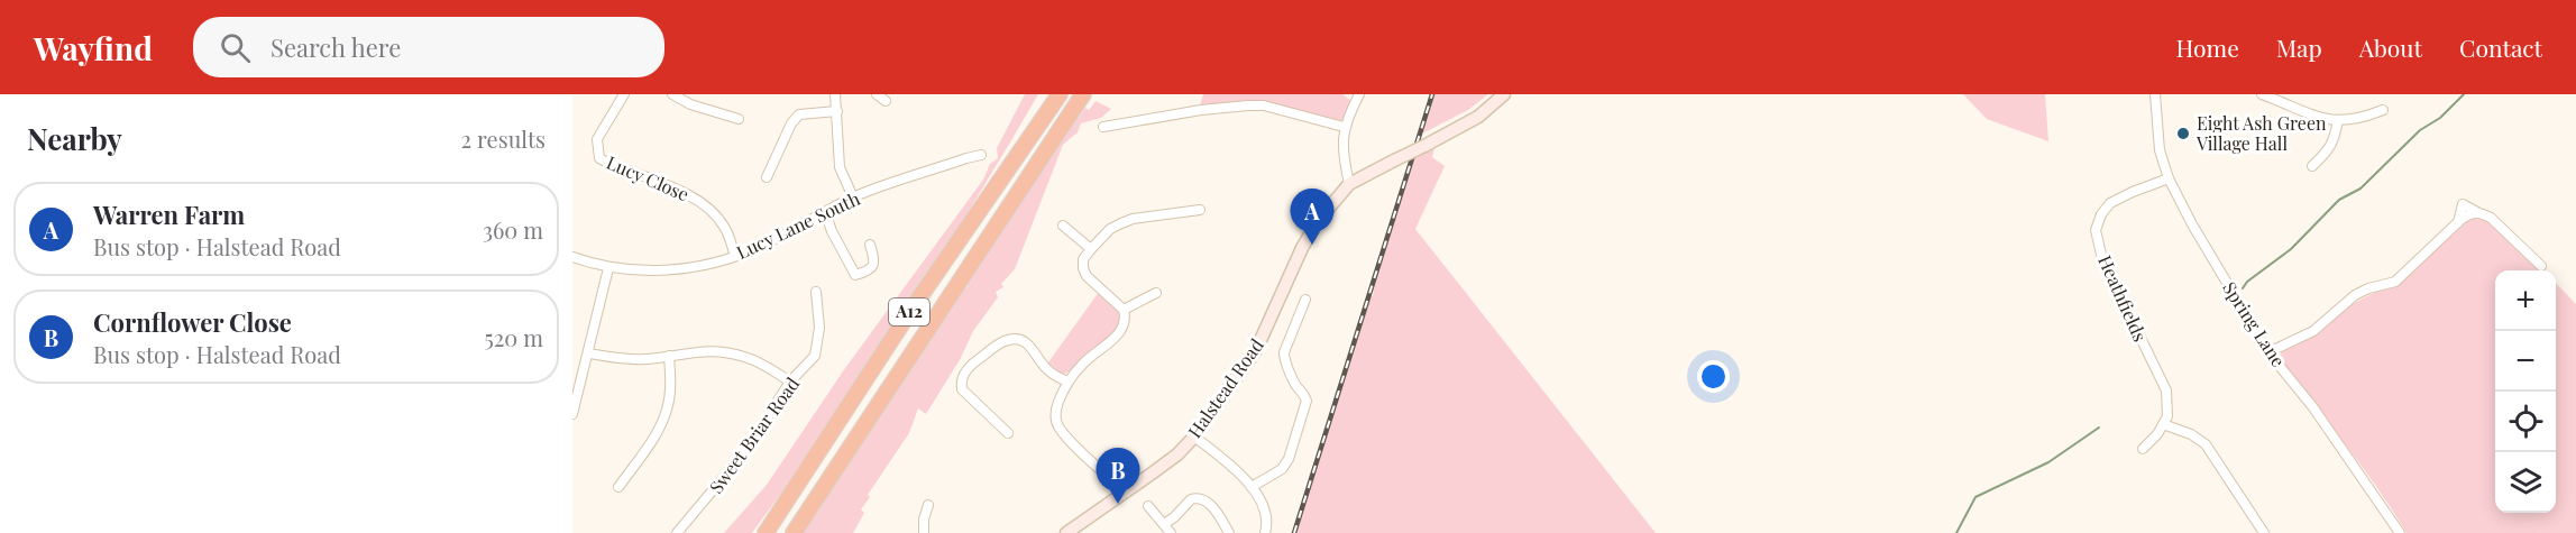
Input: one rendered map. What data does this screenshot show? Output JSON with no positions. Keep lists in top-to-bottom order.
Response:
{
  "streets": {
    "highway": ["A12"],
    "street": [
      "Lucy Close",
      "Lucy Lane South",
      "Heathfields",
      "Spring Lane",
      "Halstead Road",
      "Sweet Briar Road"
    ]
  },
  "crossings": [
    ["Lucy Close", "Lucy Lane South"],
    ["Heathfields", "Spring Lane"]
  ],
  "places": ["Eight Ash Green Village Hall"],
  "page": {
    "header": "Wayfind",
    "search": "Search here",
    "nav": [
      "Home",
      "Map",
      "About",
      "Contact"
    ],
    "heading": ["Nearby", "2 results"],
    "list": [
      {
        "mark": "A",
        "name": "Warren Farm",
        "note": "Bus stop · Halstead Road",
        "value": "360 m"
      },
      {
        "mark": "B",
        "name": "Cornflower Close",
        "note": "Bus stop · Halstead Road",
        "value": "520 m"
      }
    ],
    "pins": ["A", "B"],
    "map_buttons": ["+", "−"]
  }
}
